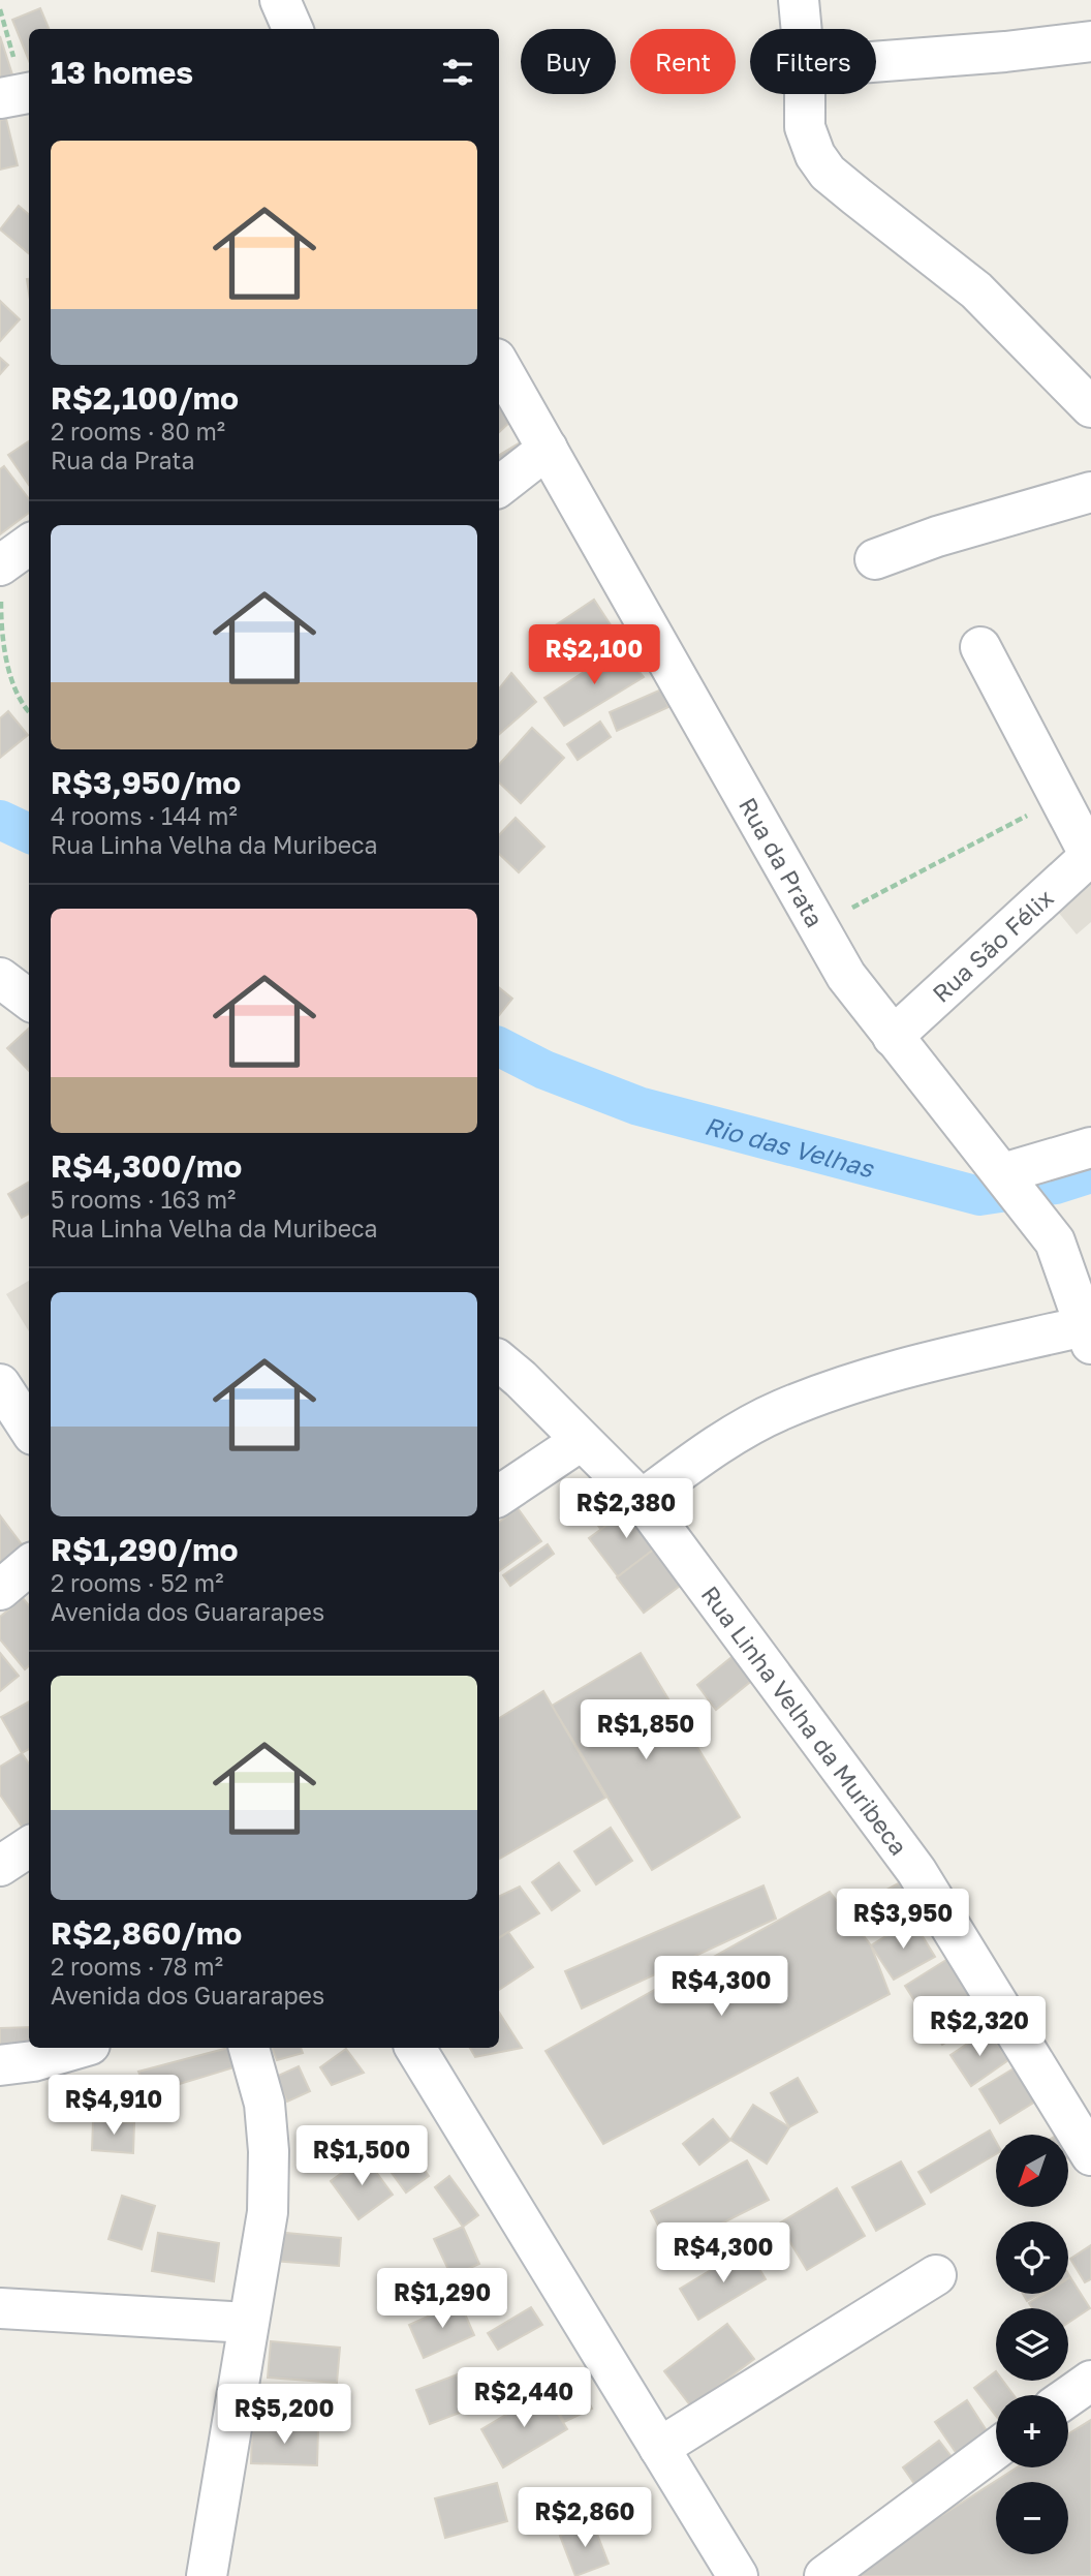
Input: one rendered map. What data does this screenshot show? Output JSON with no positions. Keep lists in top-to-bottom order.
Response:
{
  "streets": {
    "street": ["Rua da Prata", "Rua São Félix", "Rua Linha Velha da Muribeca"]
  },
  "crossings": [
    ["Rua da Prata", "Rua São Félix"]
  ],
  "water": ["Rio das Velhas"],
  "north": "bottom left",
  "page": {
    "chip": ["Buy", "Rent", "Filters"],
    "heading": "13 homes",
    "list": [
      {
        "name": "R$2,100/mo",
        "note": "2 rooms · 80 m² · Rua da Prata"
      },
      {
        "name": "R$3,950/mo",
        "note": "4 rooms · 144 m² · Rua Linha Velha da Muribeca"
      },
      {
        "name": "R$4,300/mo",
        "note": "5 rooms · 163 m² · Rua Linha Velha da Muribeca"
      },
      {
        "name": "R$1,290/mo",
        "note": "2 rooms · 52 m² · Avenida dos Guararapes"
      },
      {
        "name": "R$2,860/mo",
        "note": "2 rooms · 78 m² · Avenida dos Guararapes"
      }
    ],
    "price": [
      "R$2,100",
      "R$2,380",
      "R$1,850",
      "R$3,950",
      "R$4,300",
      "R$2,320",
      "R$4,910",
      "R$1,500",
      "R$4,300",
      "R$1,290",
      "R$2,440",
      "R$5,200",
      "R$2,860"
    ],
    "map_buttons": ["+", "−"]
  }
}
